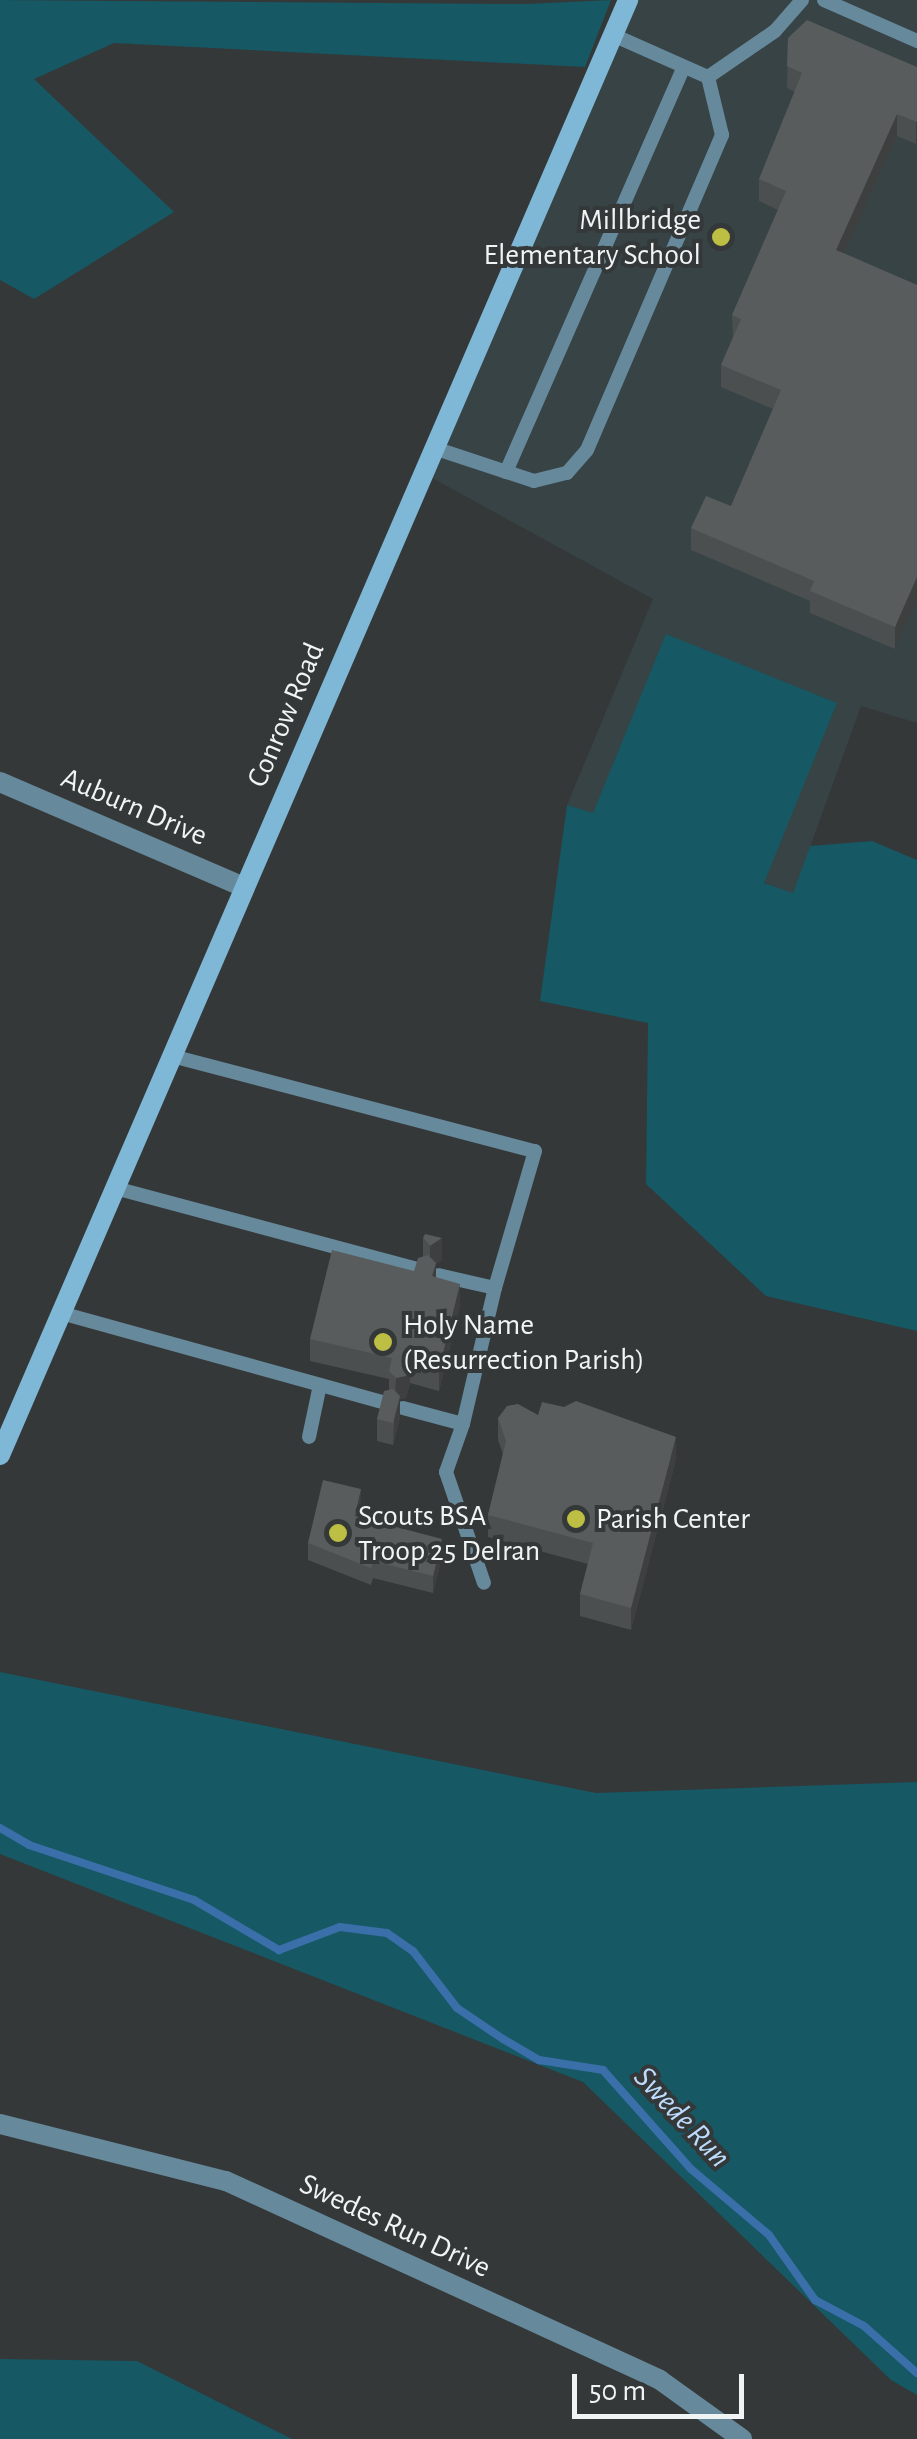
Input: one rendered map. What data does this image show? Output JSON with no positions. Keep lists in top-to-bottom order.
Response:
{
  "streets": {
    "street": ["Conrow Road", "Auburn Drive", "Swedes Run Drive"]
  },
  "crossings": [
    ["Conrow Road", "Auburn Drive"]
  ],
  "water": ["Swede Run"],
  "places": [
    "Millbridge Elementary School",
    "Holy Name (Resurrection Parish)",
    "Parish Center",
    "Scouts BSA Troop 25 Delran"
  ],
  "scale_bar": "50 m"
}
